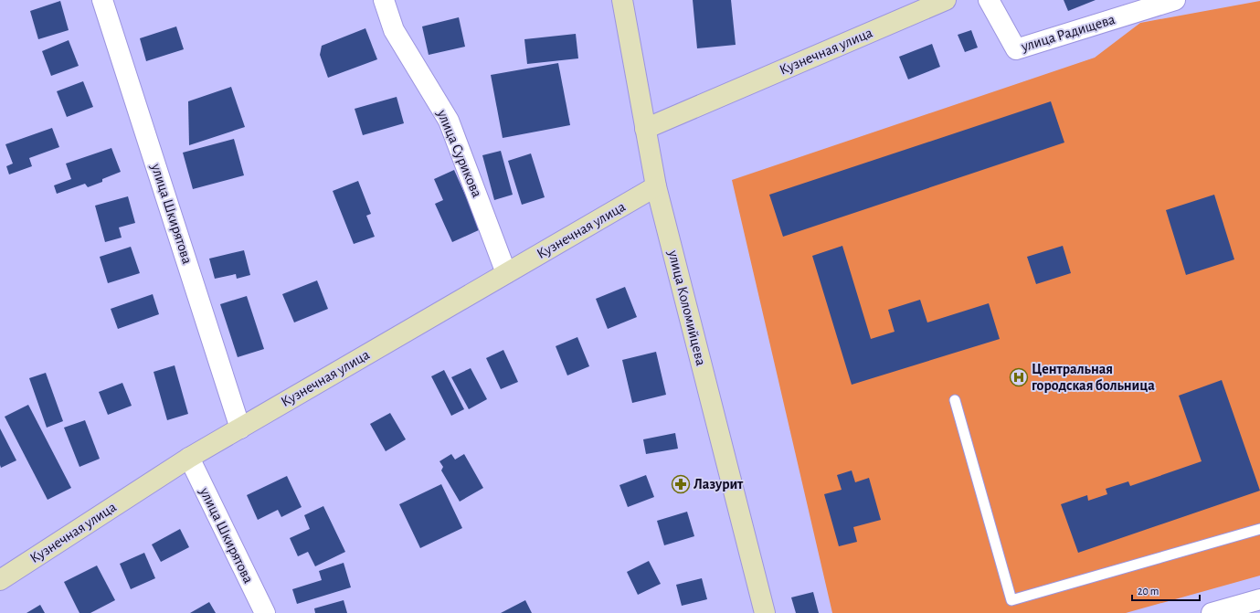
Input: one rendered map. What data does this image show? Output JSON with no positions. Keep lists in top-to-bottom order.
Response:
{
  "streets": {
    "main road": ["Кузнечная улица", "улица Коломийцева"],
    "street": ["улица Радищева", "улица Сурикова", "улица Шкирятова"]
  },
  "crossings": [
    ["Кузнечная улица", "улица Сурикова"],
    ["Кузнечная улица", "улица Шкирятова"],
    ["Кузнечная улица", "улица Коломийцева"]
  ],
  "places": {
    "hospital": ["Центральная городская больница"],
    "pharmacy": ["Лазурит"]
  },
  "scale_bar": "20 m"
}
